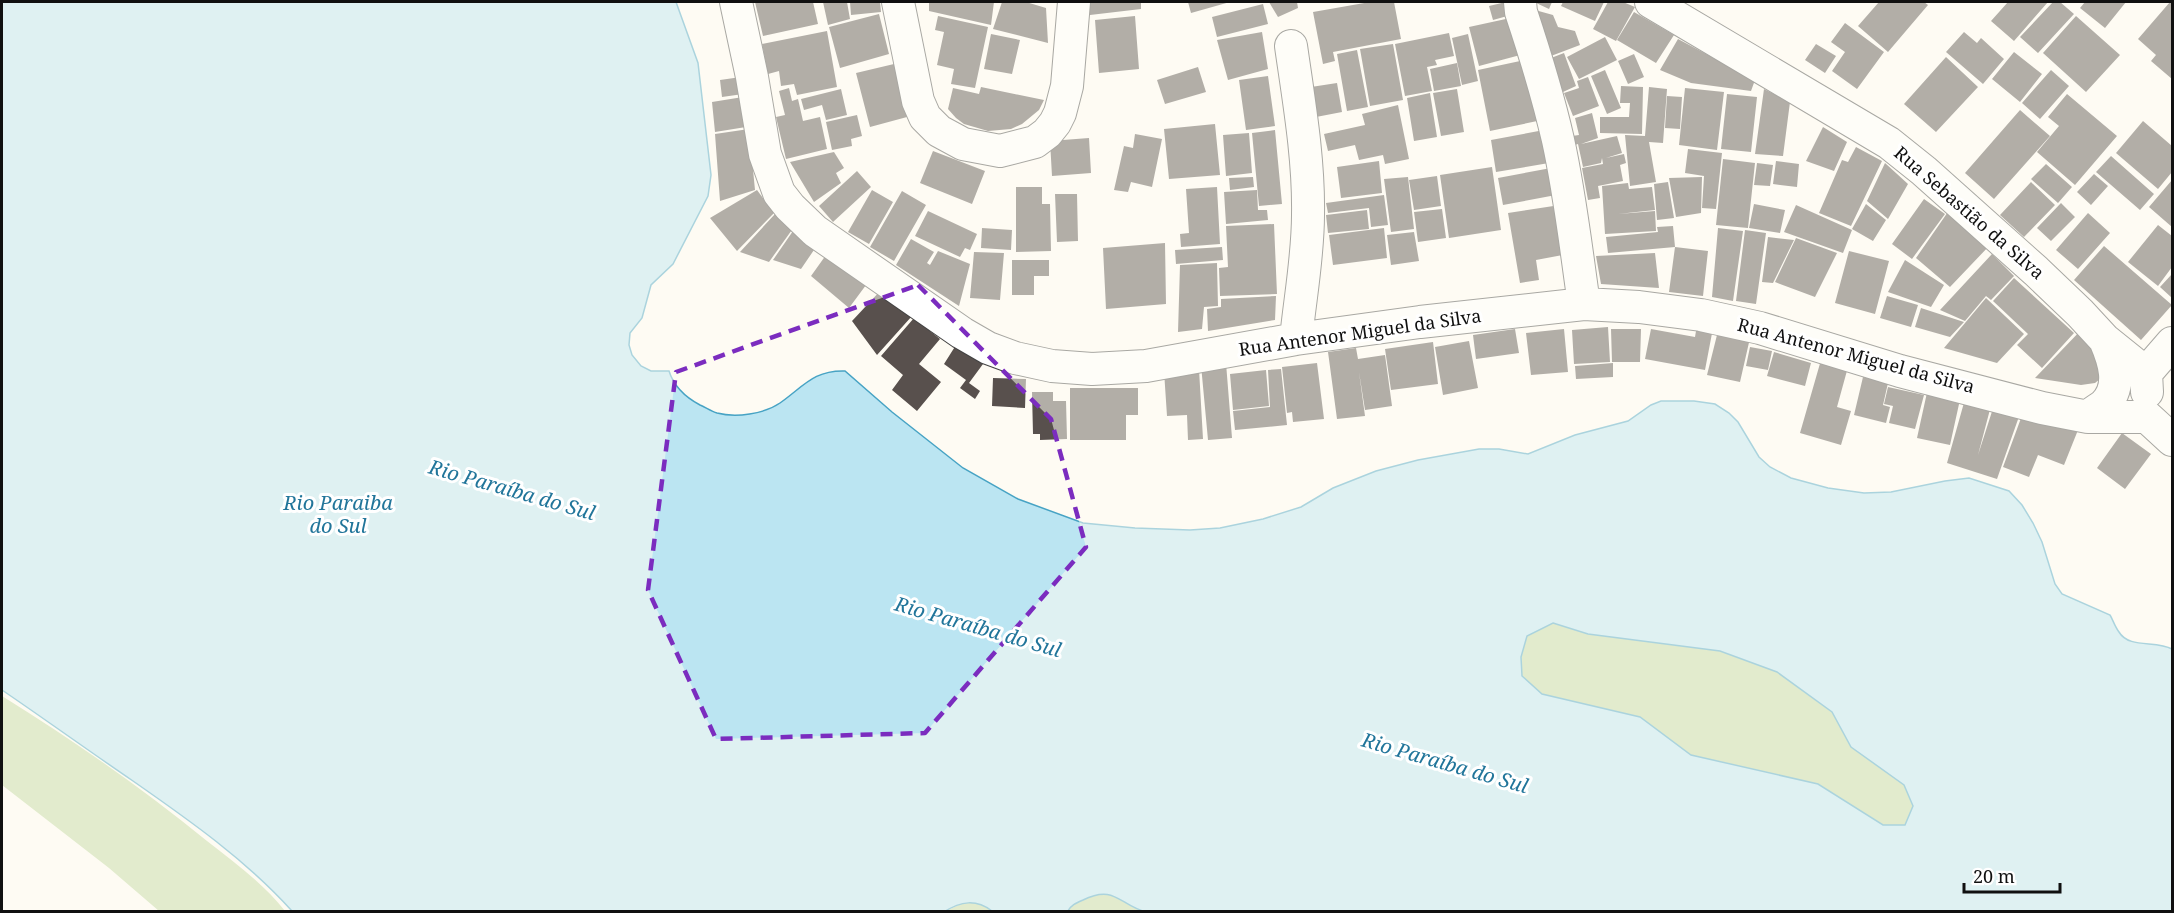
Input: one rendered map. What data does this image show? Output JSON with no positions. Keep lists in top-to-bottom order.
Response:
{
  "streets": {
    "street": ["Rua Sebastião da Silva", "Rua Antenor Miguel da Silva"]
  },
  "water": ["Rio Paraíba do Sul", "Rio Paraiba do Sul"],
  "scale_bar": "20 m"
}
